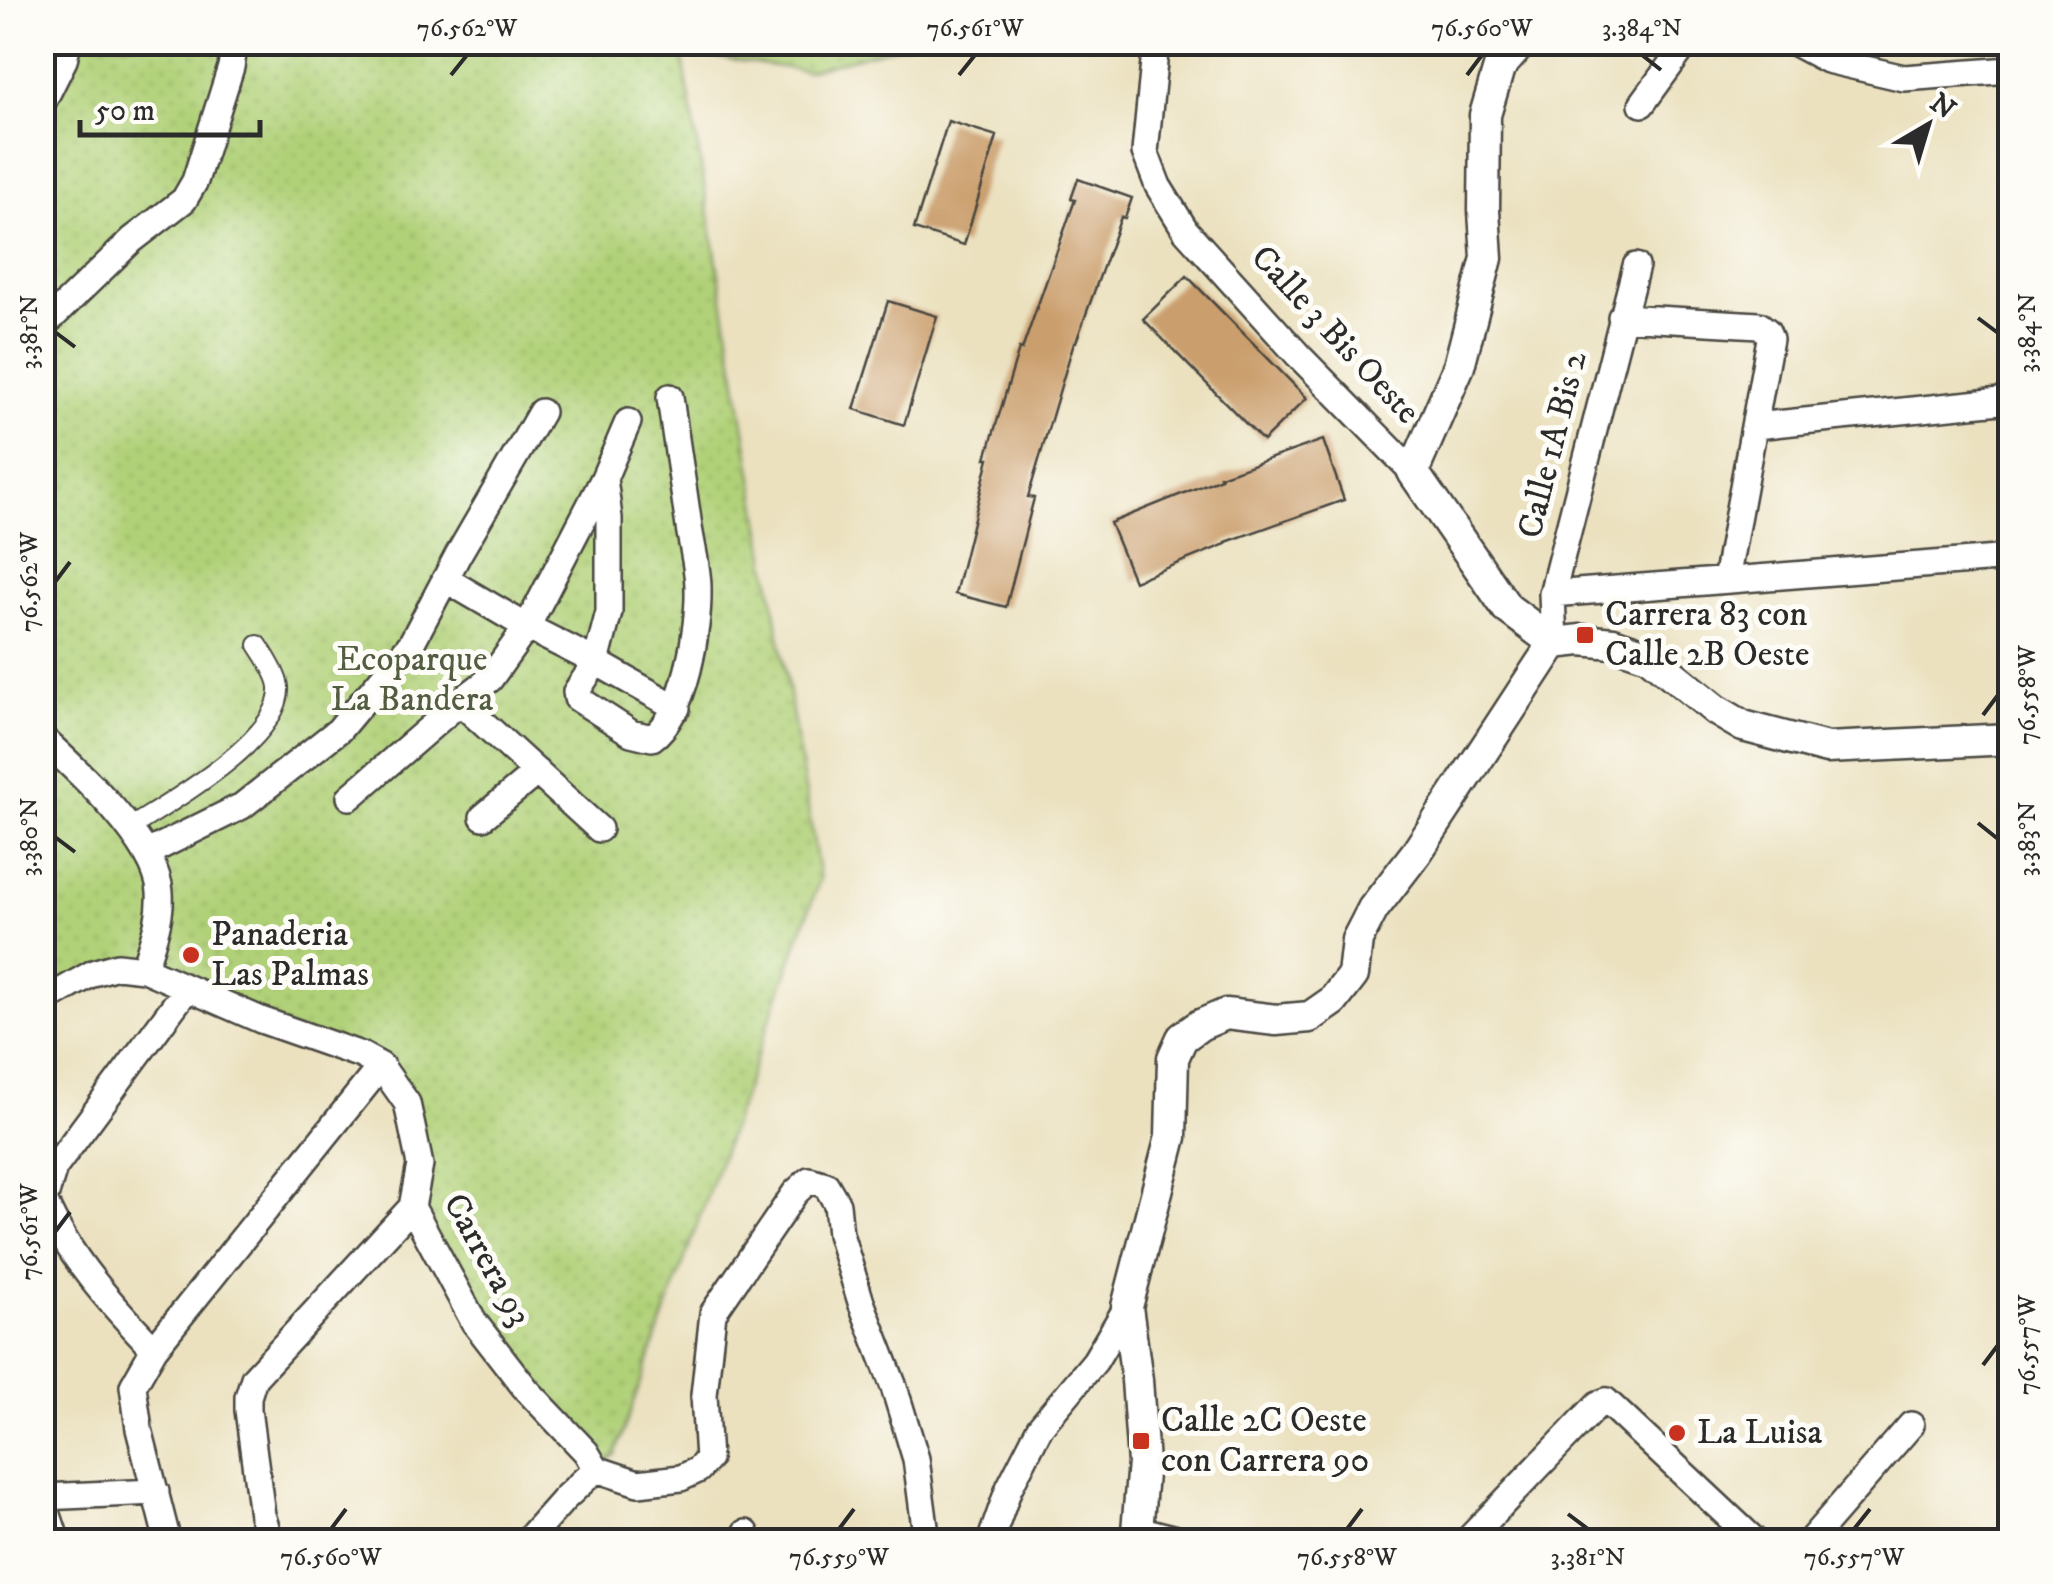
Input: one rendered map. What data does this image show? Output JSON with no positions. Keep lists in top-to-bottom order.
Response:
{
  "streets": {
    "street": ["Calle 3 Bis Oeste", "Calle 1A Bis 2", "Carrera 93"]
  },
  "crossings": [
    ["Calle 3 Bis Oeste", "Calle 1A Bis 2"]
  ],
  "parks": ["Ecoparque La Bandera"],
  "places": {
    "transit": ["Carrera 83 con Calle 2B Oeste", "Calle 2C Oeste con Carrera 90"],
    "other": ["Panaderia Las Palmas", "La Luisa"]
  },
  "scale_bar": "50 m",
  "north": "top right",
  "coordinates": [
    "76.562°W",
    "76.561°W",
    "76.560°W",
    "3.384°N",
    "3.381°N",
    "76.558°W",
    "3.380°N",
    "3.383°N",
    "76.557°W",
    "76.559°W"
  ]
}
